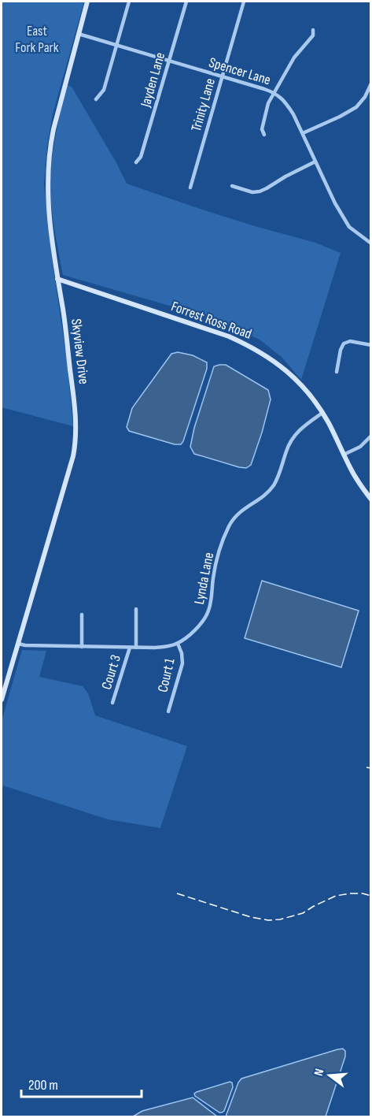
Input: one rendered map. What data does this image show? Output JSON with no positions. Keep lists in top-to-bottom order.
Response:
{
  "streets": {
    "street": [
      "Spencer Lane",
      "Jayden Lane",
      "Trinity Lane",
      "Forrest Ross Road",
      "Skyview Drive",
      "Lynda Lane",
      "Court 3",
      "Court 1"
    ]
  },
  "crossings": [
    ["Spencer Lane", "Jayden Lane"],
    ["Spencer Lane", "Trinity Lane"],
    ["Spencer Lane", "Skyview Drive"],
    ["Forrest Ross Road", "Skyview Drive"],
    ["Forrest Ross Road", "Lynda Lane"],
    ["Lynda Lane", "Court 1"]
  ],
  "parks": ["East Fork Park"],
  "scale_bar": "200 m",
  "north": "left"
}
